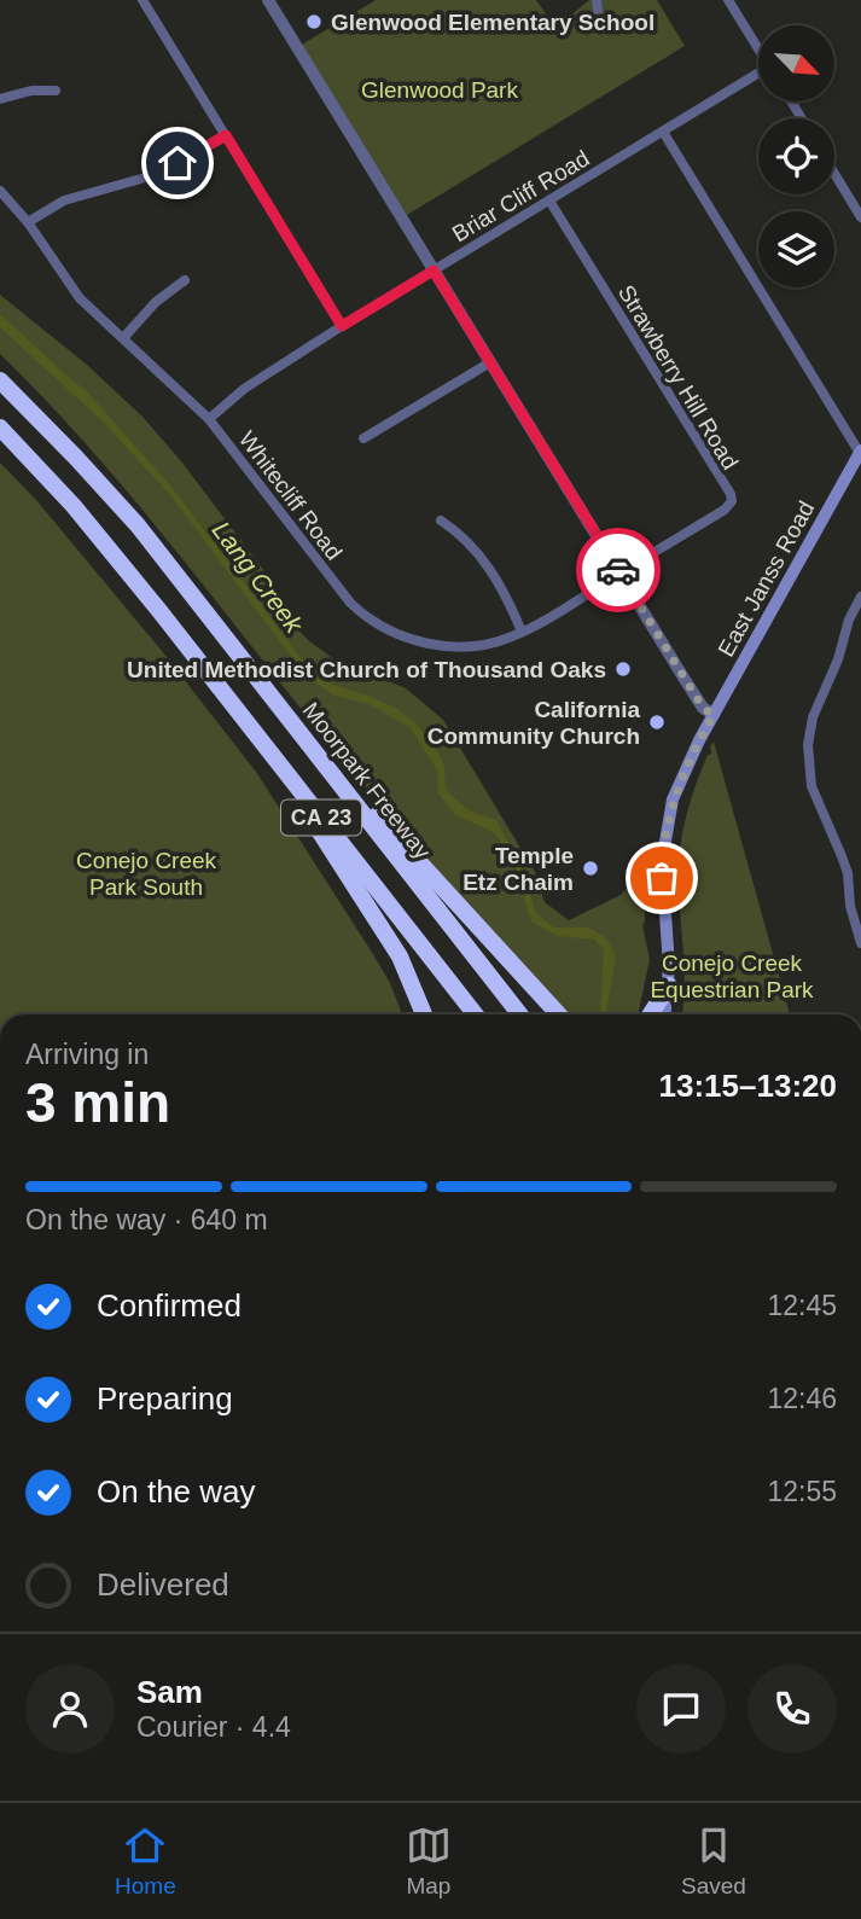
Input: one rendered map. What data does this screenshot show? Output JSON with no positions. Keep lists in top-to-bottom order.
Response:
{
  "streets": {
    "highway": ["Moorpark Freeway", "CA 23"],
    "main road": ["East Janss Road"],
    "street": ["Briar Cliff Road", "Strawberry Hill Road", "Whitecliff Road"]
  },
  "crossings": [
    ["Briar Cliff Road", "Strawberry Hill Road"],
    ["Briar Cliff Road", "Whitecliff Road"],
    ["Strawberry Hill Road", "Whitecliff Road"]
  ],
  "water": ["Lang Creek"],
  "parks": ["Glenwood Park", "Conejo Creek Park South", "Conejo Creek Equestrian Park"],
  "places": [
    "Glenwood Elementary School",
    "United Methodist Church of Thousand Oaks",
    "California Community Church",
    "Temple Etz Chaim"
  ],
  "north": "bottom right",
  "page": {
    "heading": ["3 min", "Arriving in", "13:15–13:20"],
    "panel": ["Sam", "Courier · 4.4"],
    "bar": "On the way · 640 m",
    "list": [
      ["Confirmed", "12:45"],
      ["Preparing", "12:46"],
      ["On the way", "12:55"],
      "Delivered"
    ],
    "tabs": ["Home", "Map", "Saved"]
  }
}
